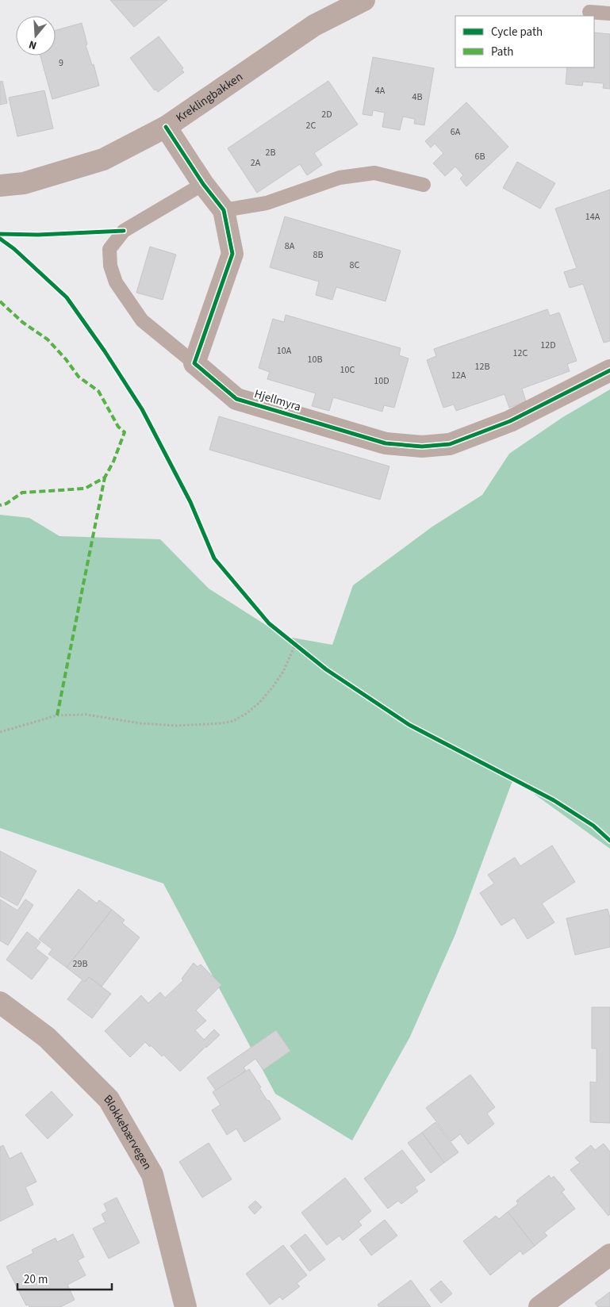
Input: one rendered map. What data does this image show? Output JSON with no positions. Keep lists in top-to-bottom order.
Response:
{
  "streets": {
    "street": ["Kreklingbakken", "Hjellmyra", "Blokkebærvegen"]
  },
  "house_numbers": [
    "9",
    "4A",
    "4B",
    "2D",
    "2C",
    "6A",
    "2B",
    "6B",
    "2A",
    "14A",
    "8A",
    "8B",
    "8C",
    "12D",
    "10A",
    "12C",
    "10B",
    "12B",
    "10C",
    "12A",
    "10D",
    "29B"
  ],
  "legend": ["Cycle path", "Path"],
  "scale_bar": "20 m",
  "north": "bottom"
}
